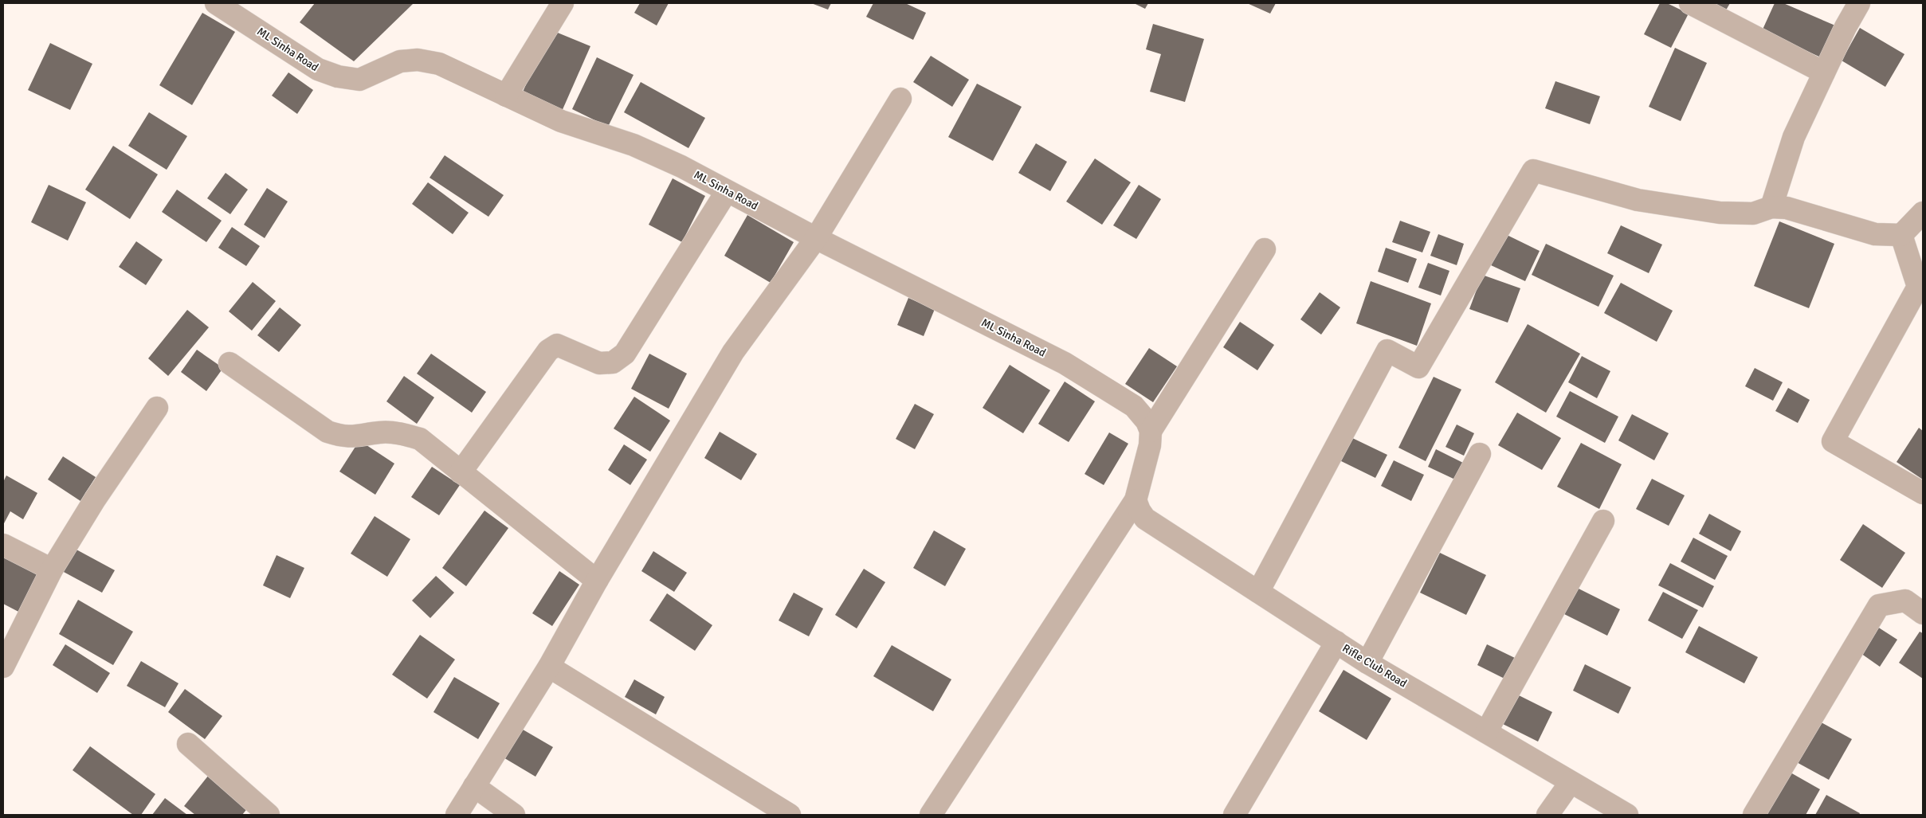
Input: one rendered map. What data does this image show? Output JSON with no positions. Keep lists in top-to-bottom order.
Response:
{
  "streets": {
    "street": ["ML Sinha Road", "Rifle Club Road"]
  }
}
